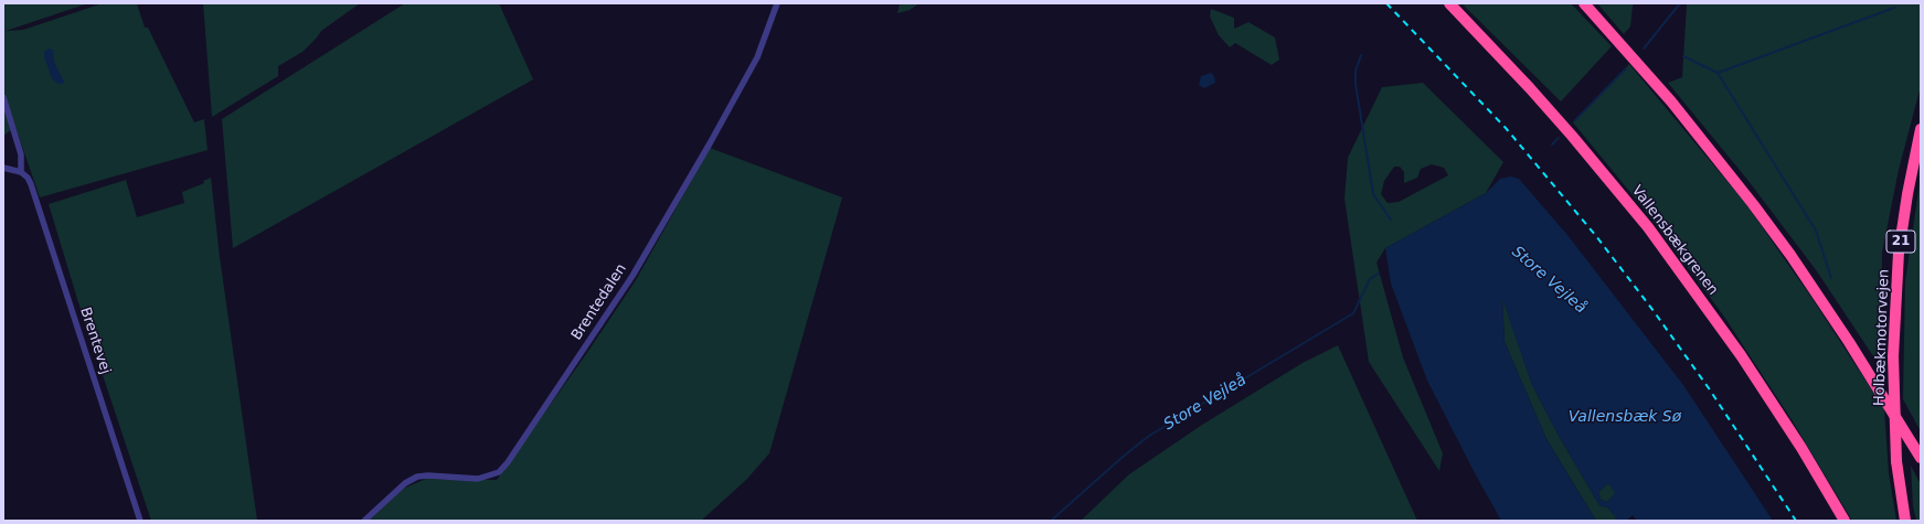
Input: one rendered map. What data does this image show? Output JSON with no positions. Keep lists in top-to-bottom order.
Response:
{
  "streets": {
    "highway": ["Vallensbækgrenen", "21", "Holbækmotorvejen"],
    "street": ["Brentedalen", "Brentevej"]
  },
  "water": ["Store Vejleå", "Vallensbæk Sø"]
}
